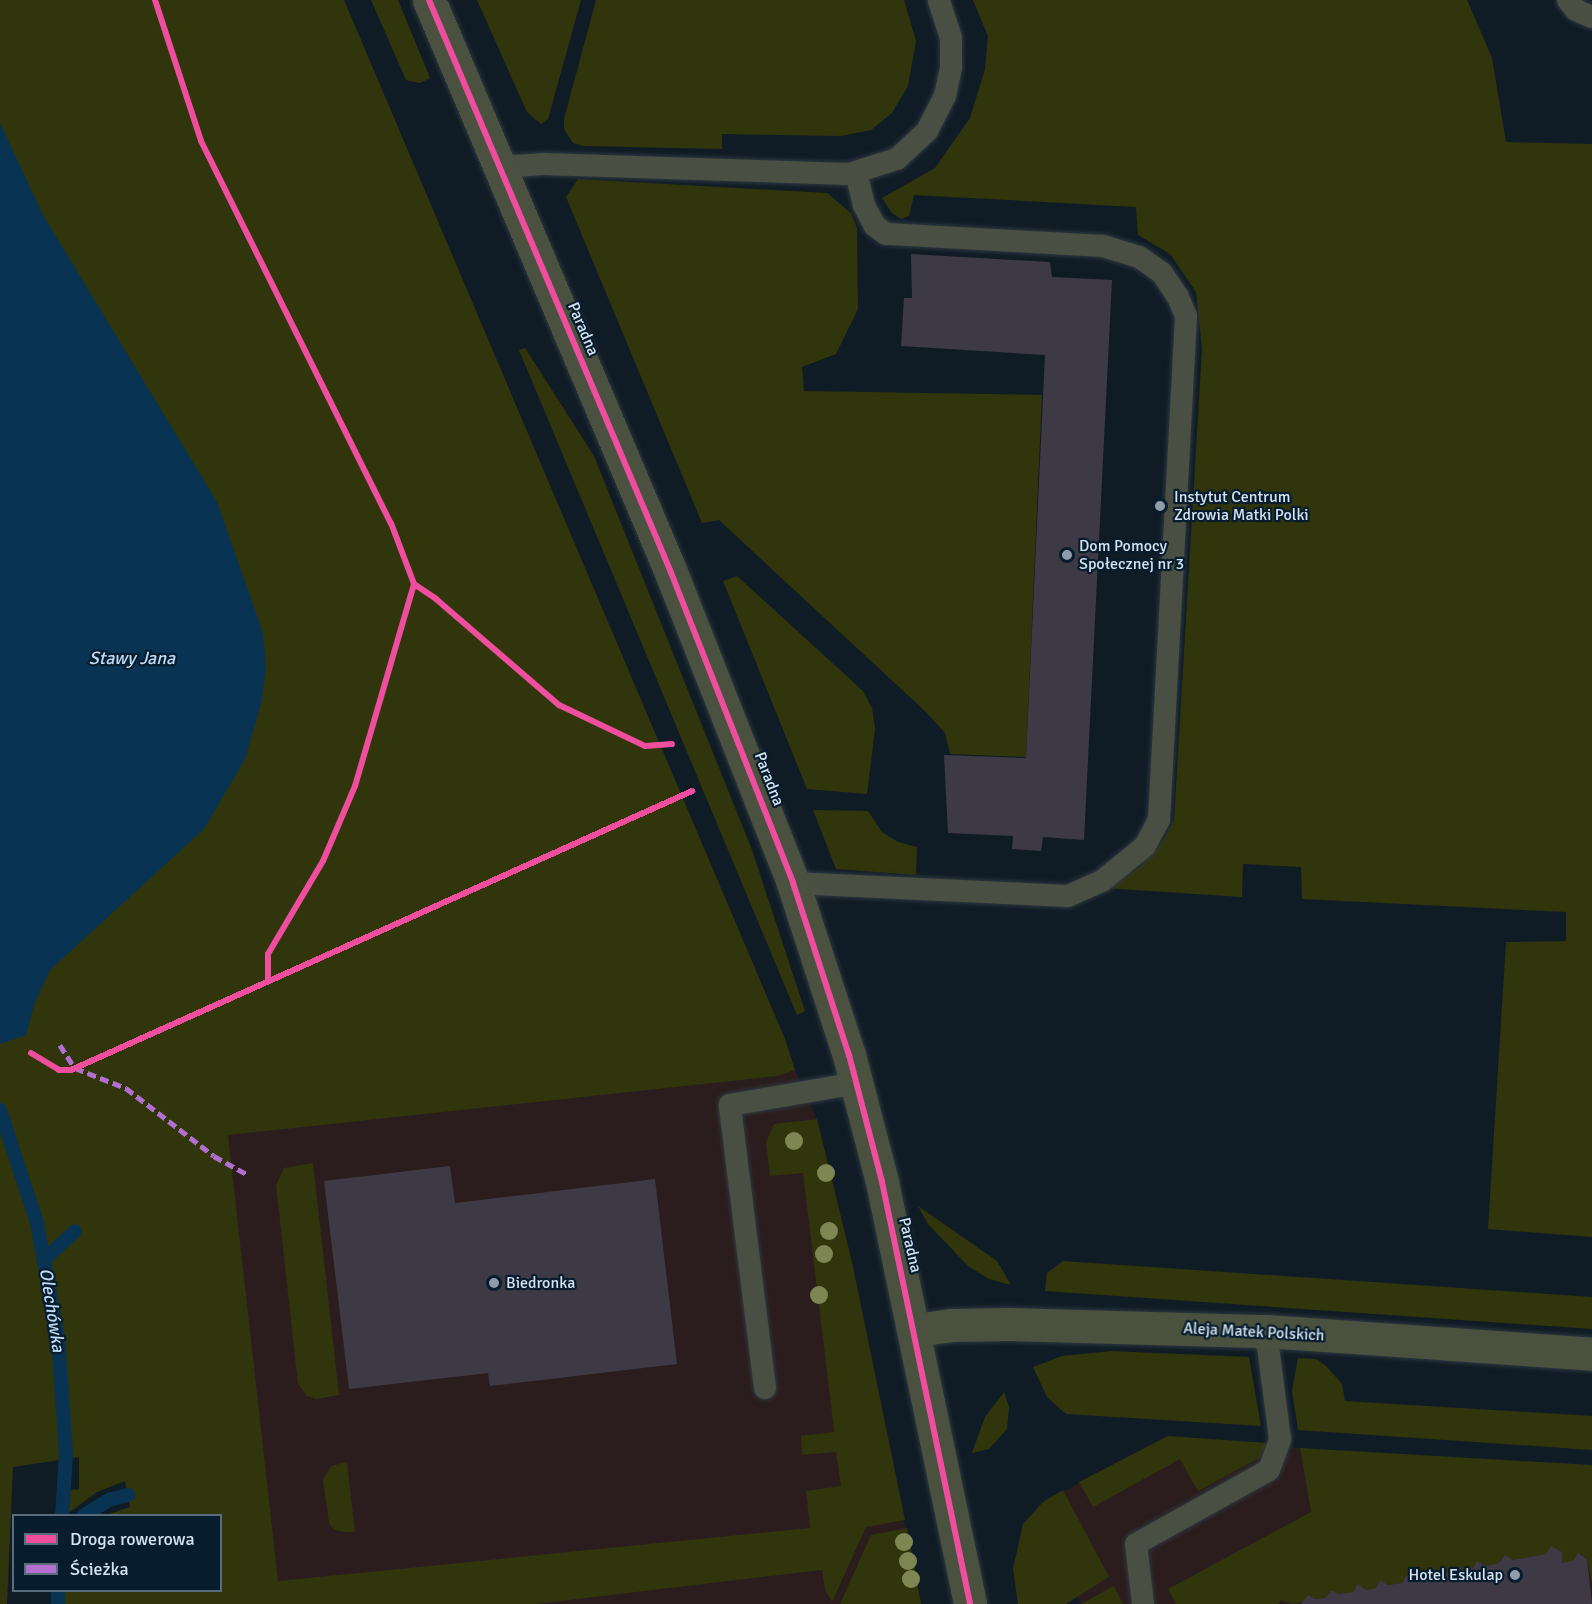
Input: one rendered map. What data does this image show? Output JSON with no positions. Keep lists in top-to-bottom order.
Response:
{
  "streets": {
    "street": ["Paradna", "Aleja Matek Polskich"]
  },
  "crossings": [
    ["Paradna", "Aleja Matek Polskich"]
  ],
  "water": ["Stawy Jana", "Olechówka"],
  "places": [
    "Instytut Centrum Zdrowia Matki Polki",
    "Dom Pomocy Społecznej nr 3",
    "Biedronka",
    "Hotel Eskulap"
  ],
  "legend": ["Droga rowerowa", "Ścieżka"]
}
